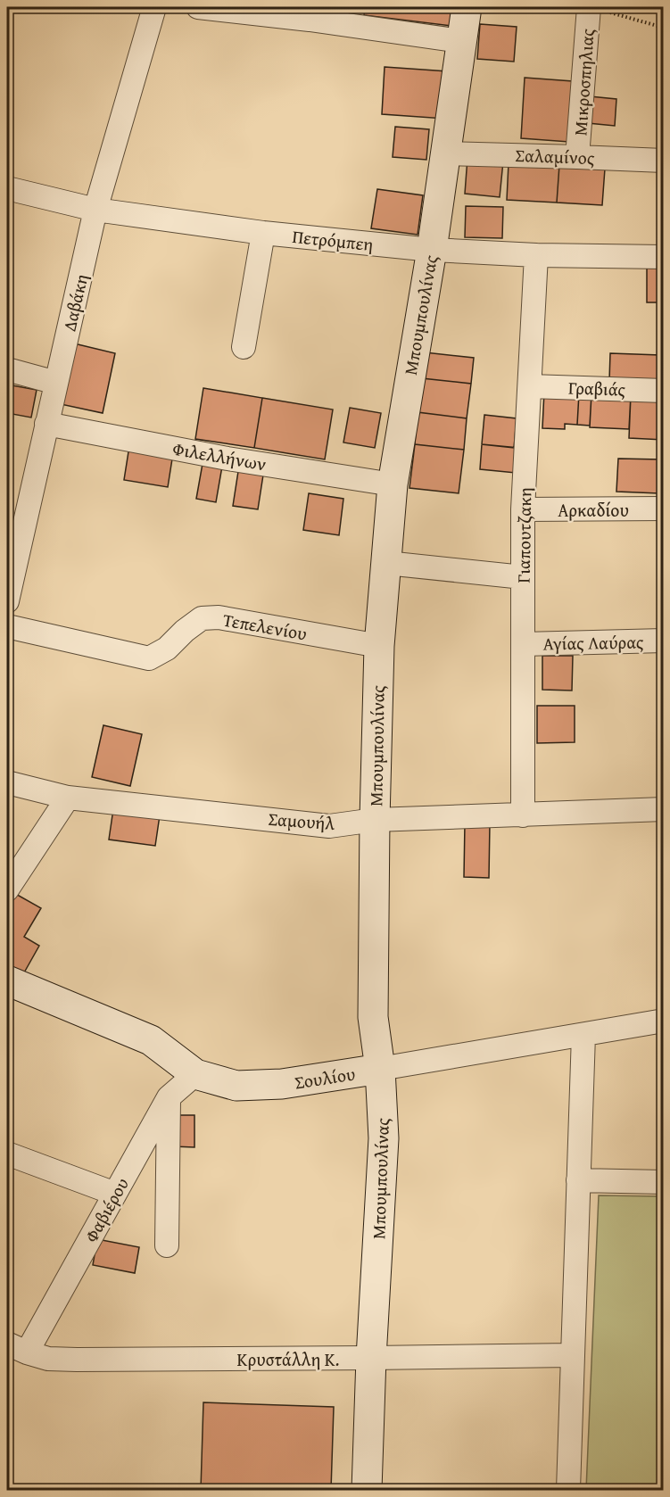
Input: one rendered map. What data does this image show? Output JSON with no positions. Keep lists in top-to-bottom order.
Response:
{
  "streets": {
    "street": [
      "Μικροσπηλιας",
      "Σαλαμίνος",
      "Πετρόμπεη",
      "Δαβάκη",
      "Μπουμπουλίνας",
      "Γραβιάς",
      "Φιλελλήνων",
      "Αρκαδίου",
      "Γιαπουτζακη",
      "Τεπελενίου",
      "Αγίας Λαύρας",
      "Σαμουήλ",
      "Σουλίου",
      "Φαβιέρου",
      "Κρυστάλλη Κ."
    ]
  },
  "crossings": [
    ["Μικροσπηλιας", "Σαλαμίνος"],
    ["Σαλαμίνος", "Μπουμπουλίνας"],
    ["Πετρόμπεη", "Δαβάκη"],
    ["Πετρόμπεη", "Μπουμπουλίνας"],
    ["Πετρόμπεη", "Γιαπουτζακη"],
    ["Δαβάκη", "Φιλελλήνων"],
    ["Μπουμπουλίνας", "Φιλελλήνων"],
    ["Μπουμπουλίνας", "Τεπελενίου"],
    ["Μπουμπουλίνας", "Σαμουήλ"],
    ["Μπουμπουλίνας", "Σουλίου"],
    ["Μπουμπουλίνας", "Κρυστάλλη Κ."],
    ["Γραβιάς", "Γιαπουτζακη"],
    ["Αρκαδίου", "Γιαπουτζακη"],
    ["Γιαπουτζακη", "Αγίας Λαύρας"],
    ["Γιαπουτζακη", "Σαμουήλ"],
    ["Σουλίου", "Φαβιέρου"],
    ["Φαβιέρου", "Κρυστάλλη Κ."]
  ]
}
